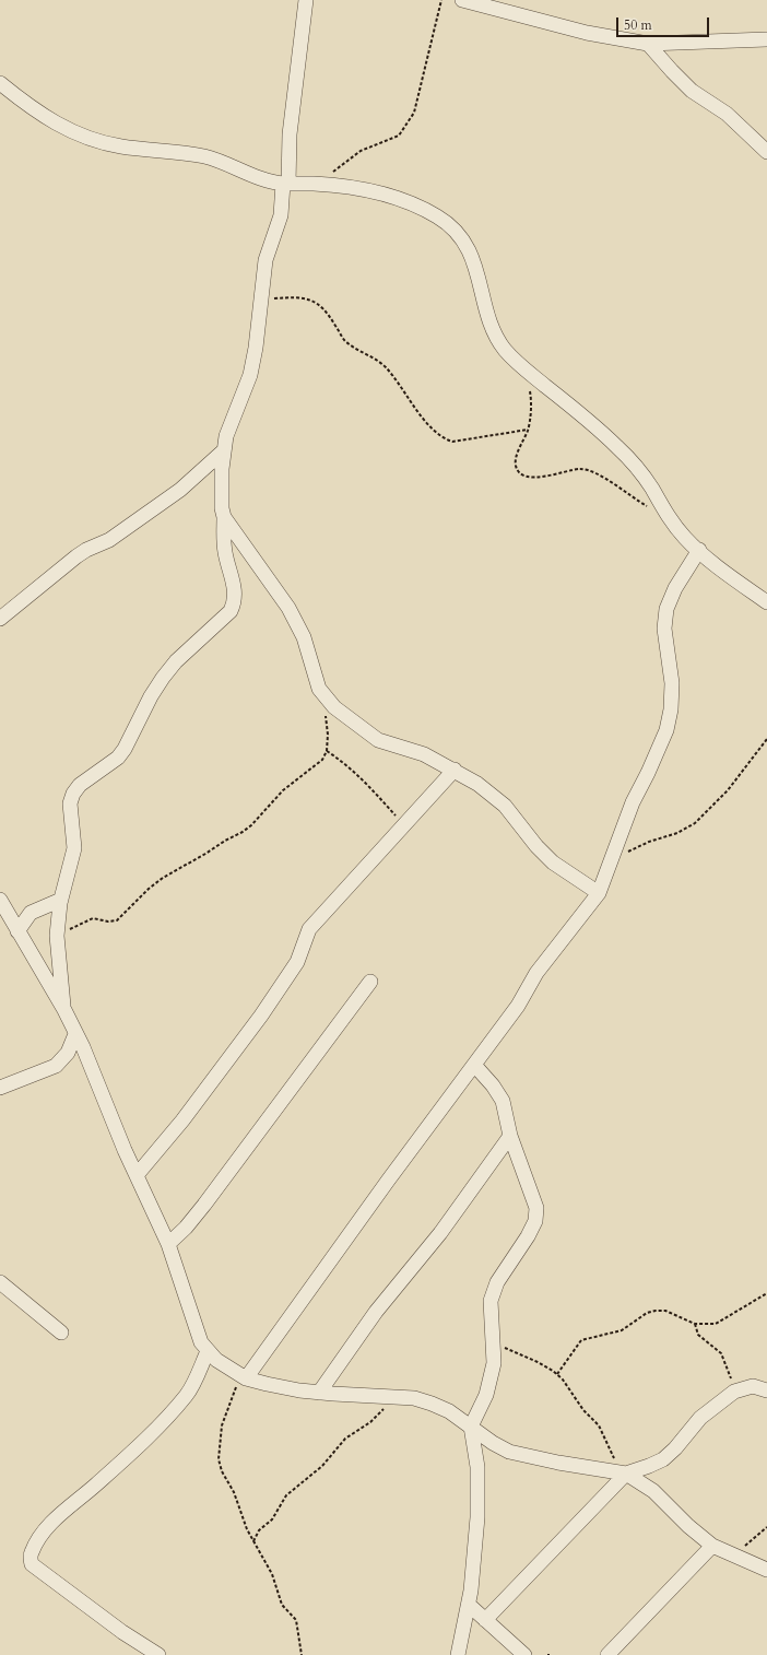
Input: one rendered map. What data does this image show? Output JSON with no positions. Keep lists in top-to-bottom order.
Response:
{
  "scale_bar": "50 m"
}
